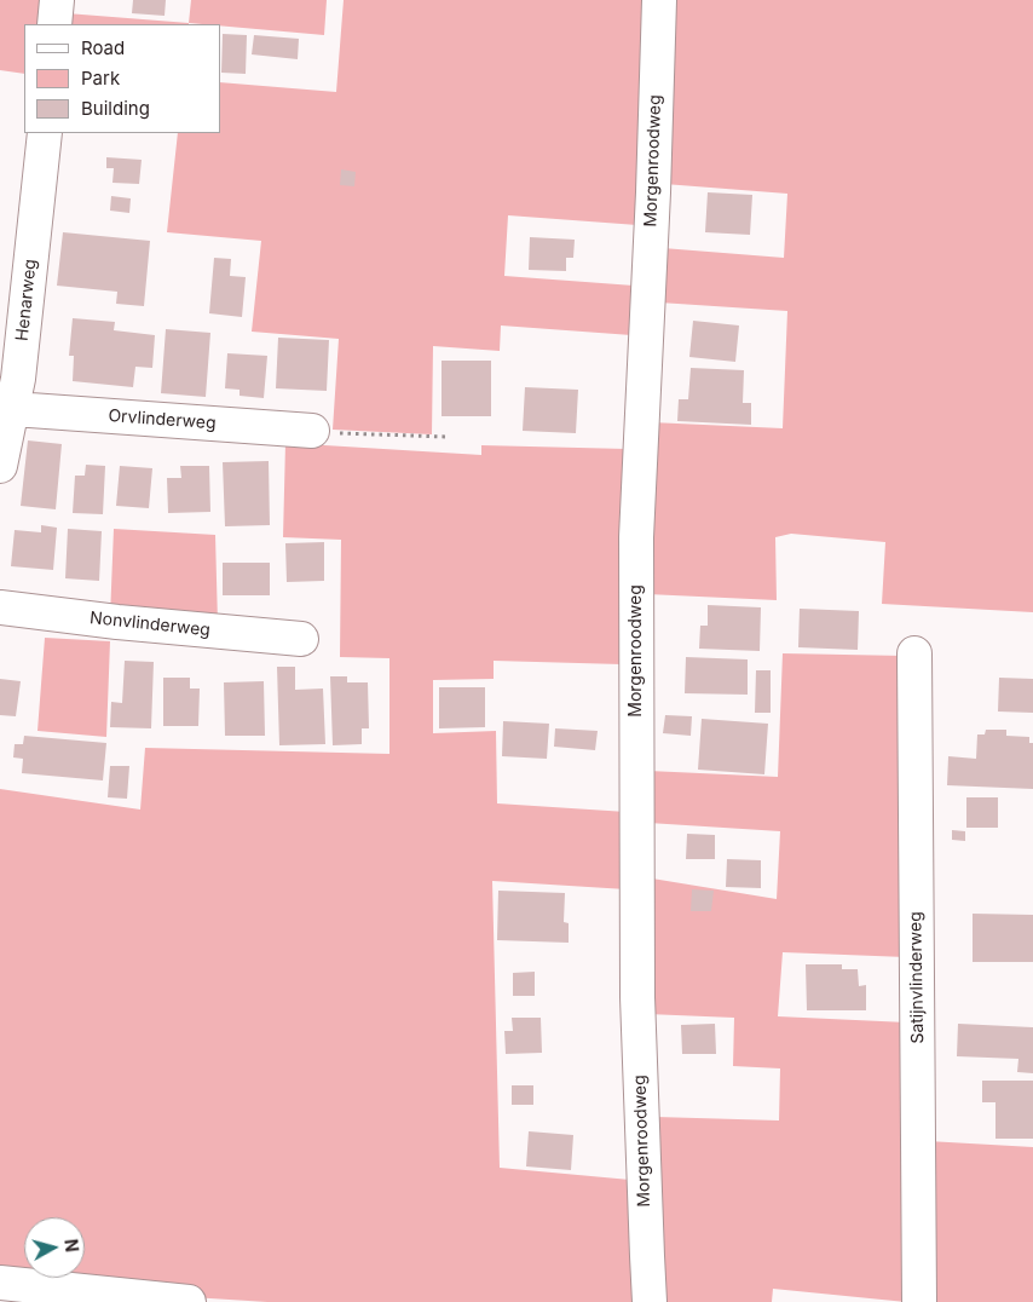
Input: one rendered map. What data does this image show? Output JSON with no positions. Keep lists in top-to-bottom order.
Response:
{
  "streets": {
    "street": [
      "Morgenroodweg",
      "Henarweg",
      "Orvlinderweg",
      "Nonvlinderweg",
      "Satijnvlinderweg"
    ]
  },
  "crossings": [
    ["Henarweg", "Orvlinderweg"]
  ],
  "legend": ["Road", "Park", "Building"],
  "north": "right"
}
